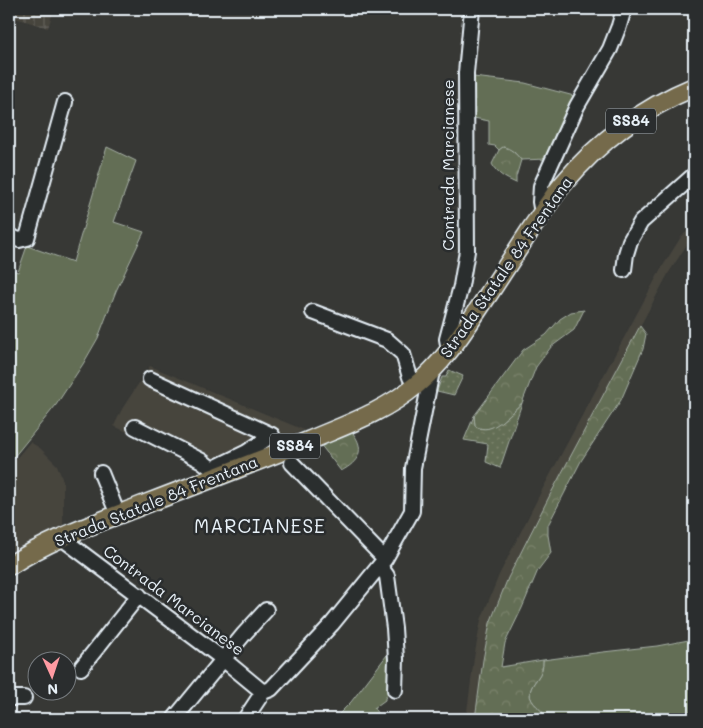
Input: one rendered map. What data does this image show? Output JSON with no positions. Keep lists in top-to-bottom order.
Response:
{
  "streets": {
    "main road": ["SS84", "Strada Statale 84 Frentana"],
    "street": ["Contrada Marcianese"]
  },
  "crossings": [
    ["Contrada Marcianese", "Strada Statale 84 Frentana"]
  ],
  "districts": ["MARCIANESE"],
  "north": "bottom"
}
